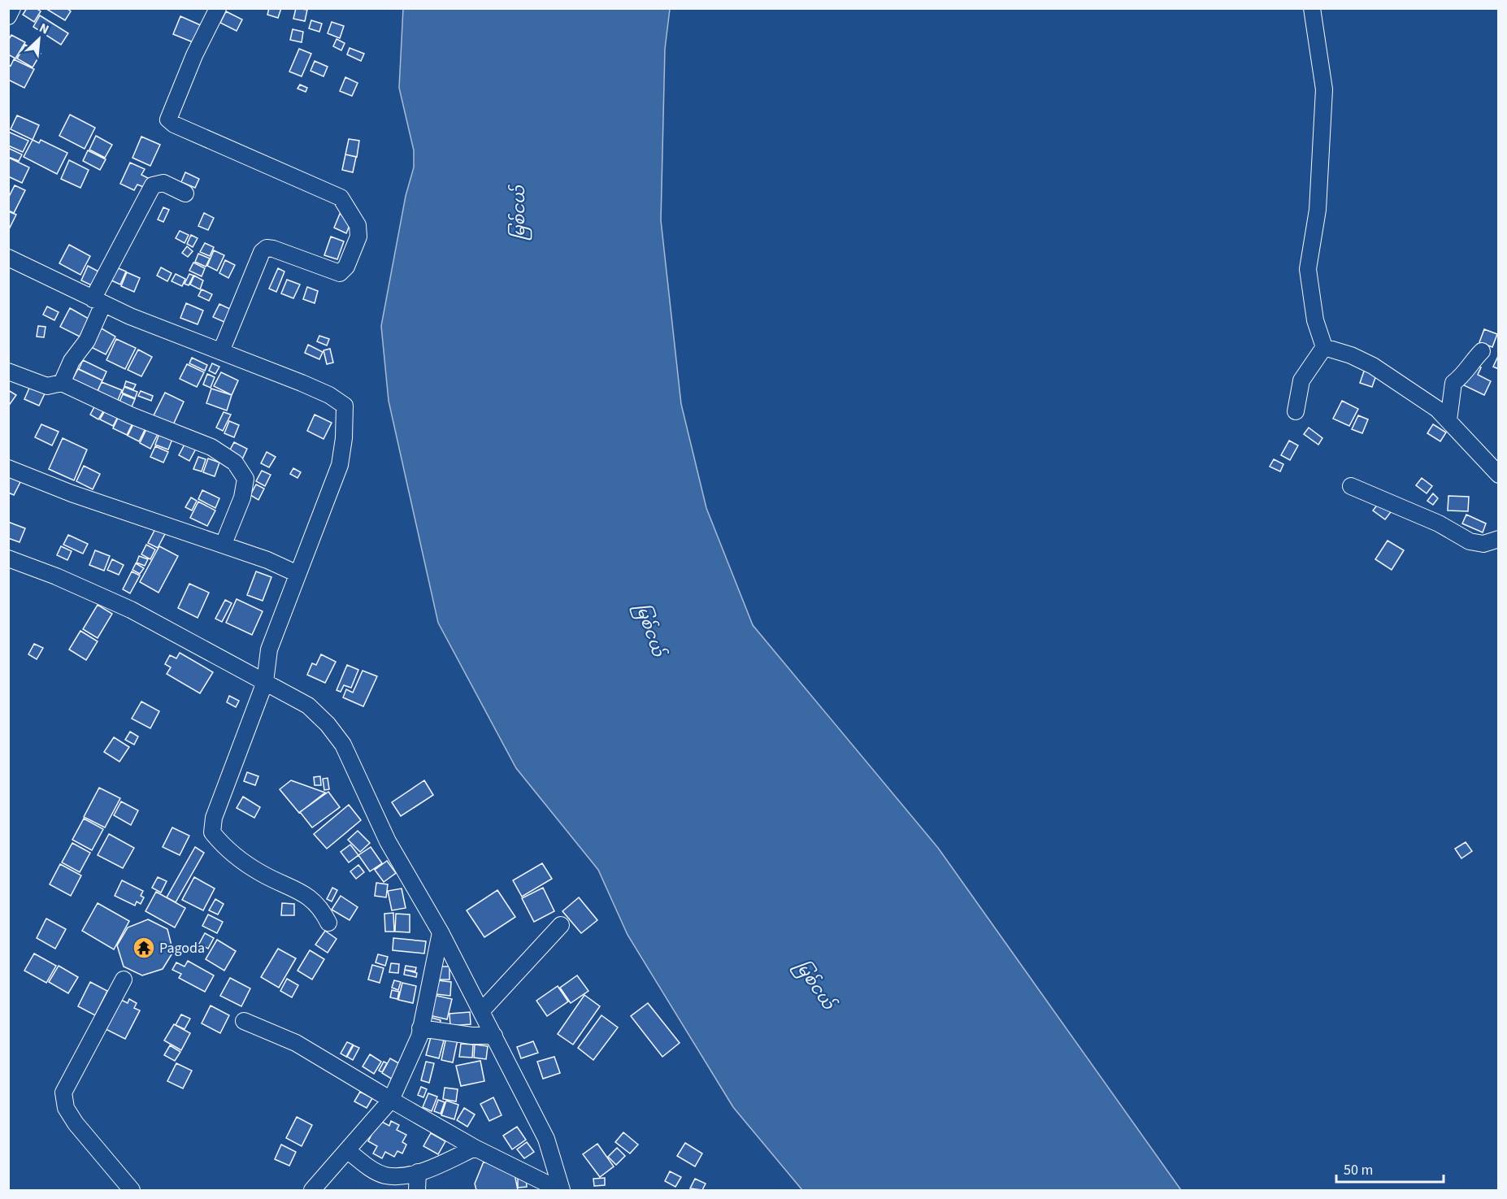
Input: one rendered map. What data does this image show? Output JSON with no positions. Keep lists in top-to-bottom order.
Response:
{
  "water": ["မြစ်ငယ်"],
  "places": {
    "temple": ["Pagoda"]
  },
  "scale_bar": "50 m",
  "north": "top right"
}
